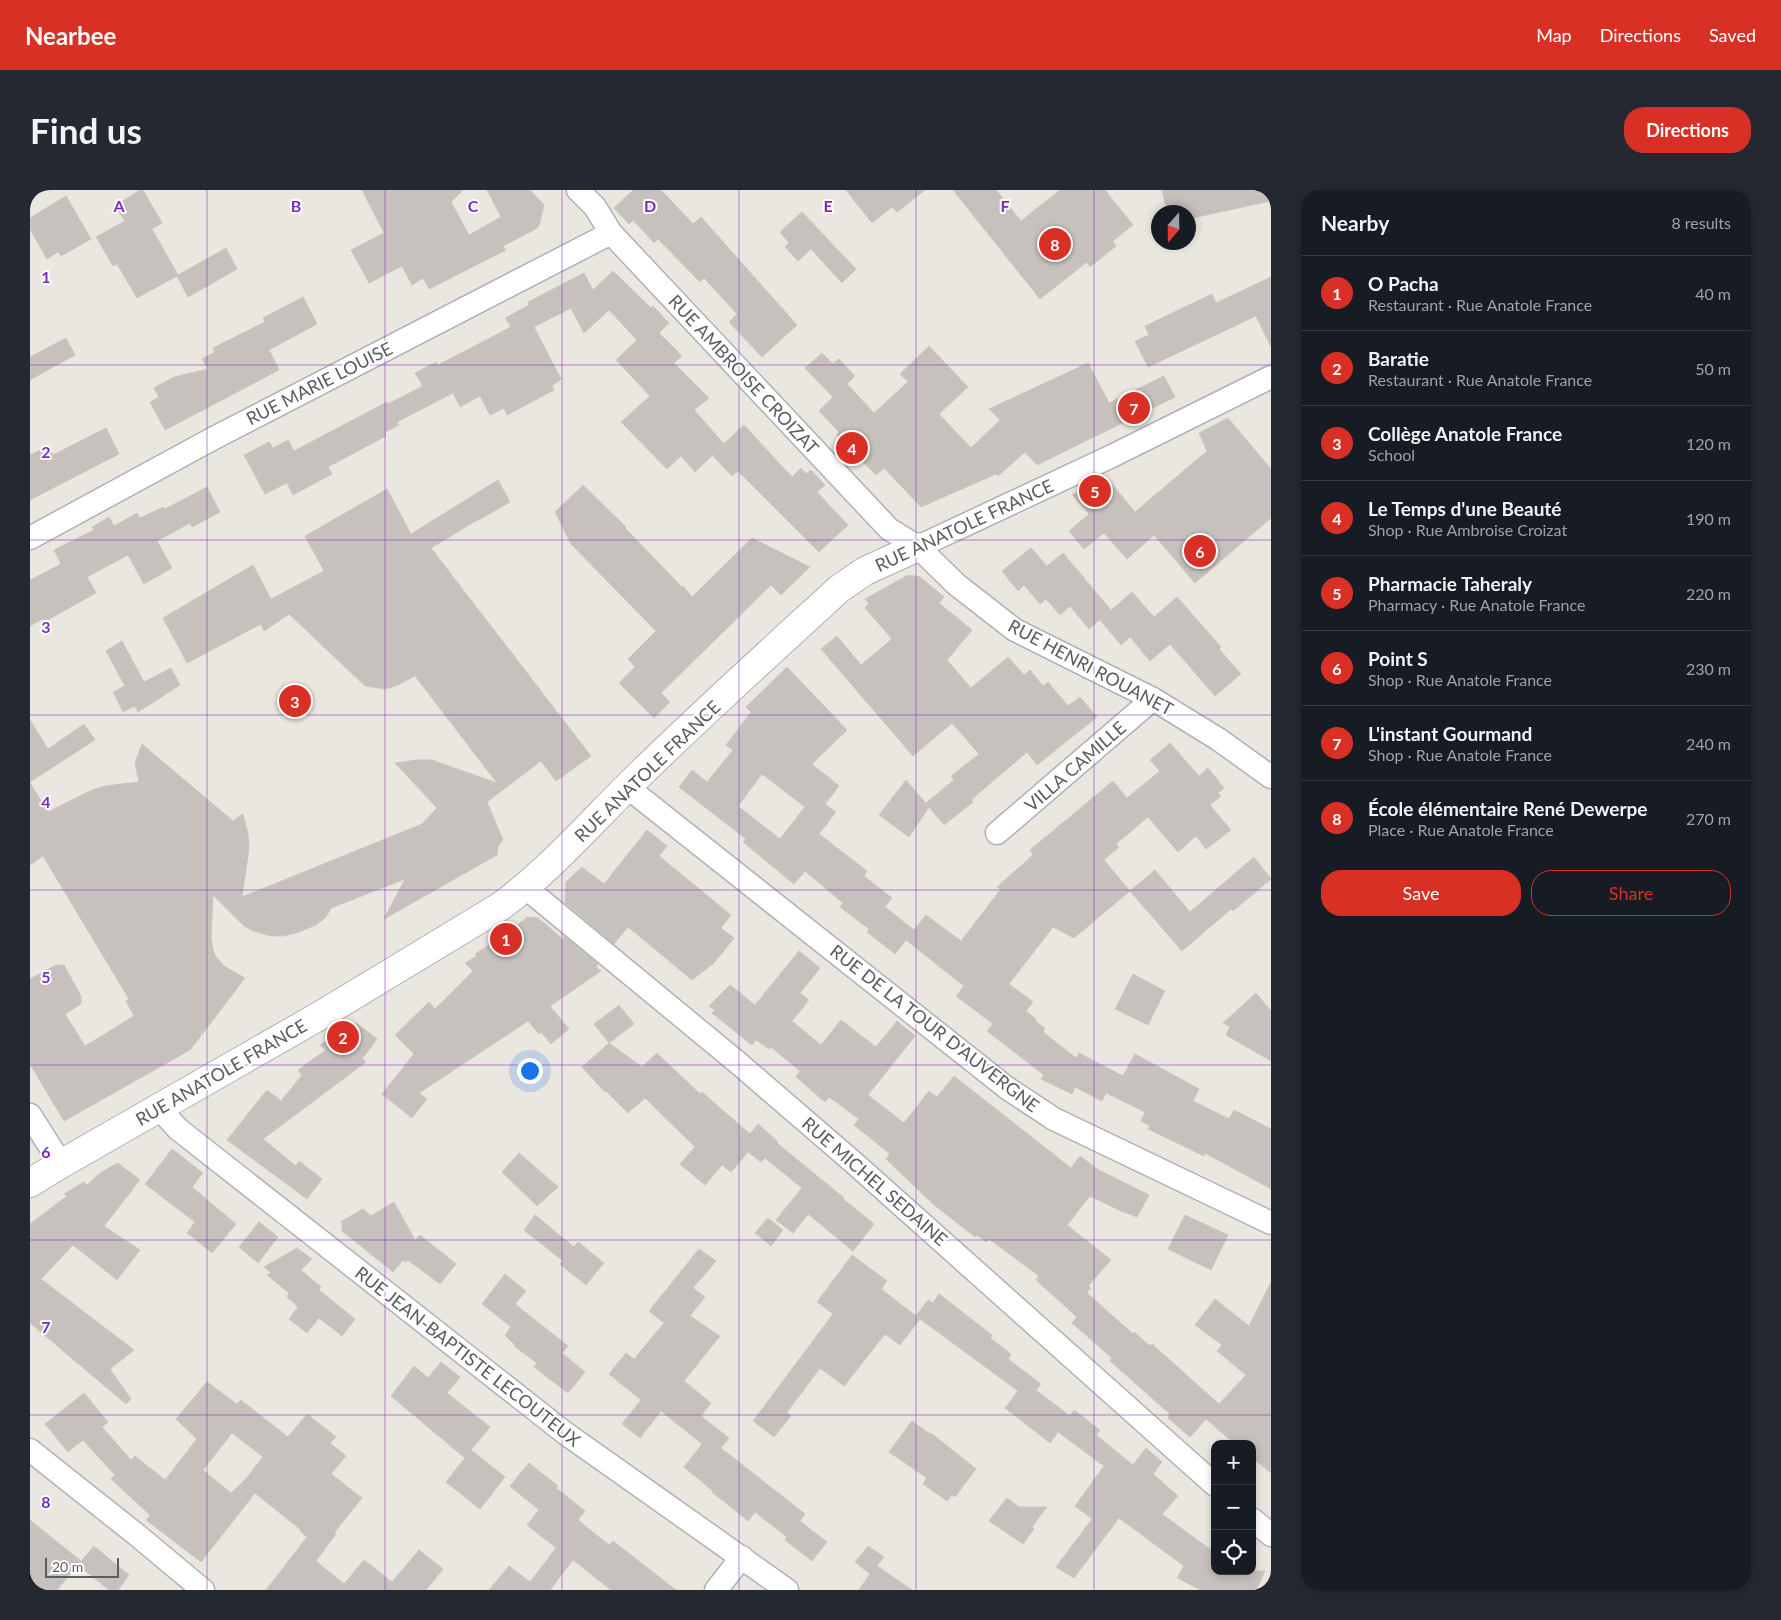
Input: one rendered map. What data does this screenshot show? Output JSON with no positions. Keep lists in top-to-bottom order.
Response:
{
  "streets": {
    "main road": ["RUE ANATOLE FRANCE"],
    "street": [
      "RUE AMBROISE CROIZAT",
      "RUE MARIE LOUISE",
      "RUE HENRI ROUANET",
      "VILLA CAMILLE",
      "RUE DE LA TOUR D'AUVERGNE",
      "RUE MICHEL SEDAINE",
      "RUE JEAN-BAPTISTE LECOUTEUX"
    ]
  },
  "crossings": [
    ["RUE AMBROISE CROIZAT", "RUE MARIE LOUISE"],
    ["RUE AMBROISE CROIZAT", "RUE ANATOLE FRANCE"],
    ["RUE AMBROISE CROIZAT", "RUE HENRI ROUANET"],
    ["RUE ANATOLE FRANCE", "RUE HENRI ROUANET"],
    ["RUE ANATOLE FRANCE", "RUE DE LA TOUR D'AUVERGNE"],
    ["RUE ANATOLE FRANCE", "RUE MICHEL SEDAINE"],
    ["RUE ANATOLE FRANCE", "RUE JEAN-BAPTISTE LECOUTEUX"],
    ["RUE HENRI ROUANET", "VILLA CAMILLE"]
  ],
  "scale_bar": "20 m",
  "north": "bottom",
  "page": {
    "header": "Nearbee",
    "nav": ["Map", "Directions", "Saved"],
    "buttons": [
      "Directions",
      ["Save", "Share"]
    ],
    "title": "Find us",
    "heading": ["Nearby", "8 results"],
    "pins": [
      "8",
      "7",
      "4",
      "5",
      "6",
      "3",
      "1",
      "2"
    ],
    "list": [
      {
        "mark": "1",
        "name": "O Pacha",
        "note": "Restaurant · Rue Anatole France",
        "value": "40 m"
      },
      {
        "mark": "2",
        "name": "Baratie",
        "note": "Restaurant · Rue Anatole France",
        "value": "50 m"
      },
      {
        "mark": "3",
        "name": "Collège Anatole France",
        "note": "School",
        "value": "120 m"
      },
      {
        "mark": "4",
        "name": "Le Temps d'une Beauté",
        "note": "Shop · Rue Ambroise Croizat",
        "value": "190 m"
      },
      {
        "mark": "5",
        "name": "Pharmacie Taheraly",
        "note": "Pharmacy · Rue Anatole France",
        "value": "220 m"
      },
      {
        "mark": "6",
        "name": "Point S",
        "note": "Shop · Rue Anatole France",
        "value": "230 m"
      },
      {
        "mark": "7",
        "name": "L'instant Gourmand",
        "note": "Shop · Rue Anatole France",
        "value": "240 m"
      },
      {
        "mark": "8",
        "name": "École élémentaire René Dewerpe",
        "note": "Place · Rue Anatole France",
        "value": "270 m"
      }
    ],
    "map_buttons": ["+", "−"],
    "scale": "20 m"
  },
  "grid": {
    "columns": [
      "A",
      "B",
      "C",
      "D",
      "E",
      "F"
    ],
    "rows": [
      "1",
      "2",
      "3",
      "4",
      "5",
      "6",
      "7",
      "8"
    ]
  }
}
